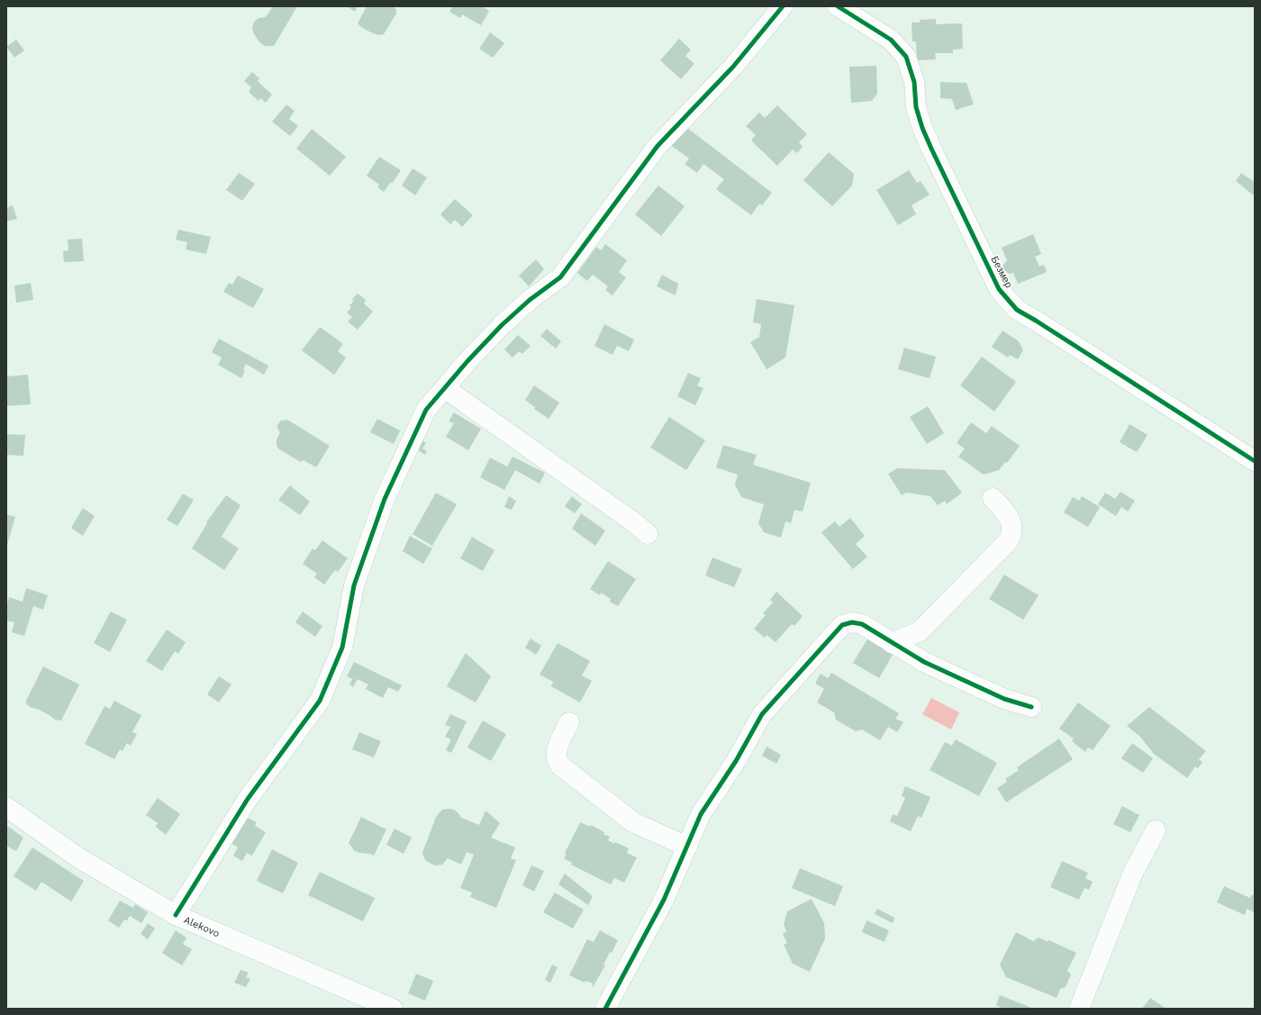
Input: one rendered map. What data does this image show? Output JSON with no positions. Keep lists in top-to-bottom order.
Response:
{
  "streets": {
    "street": ["Безмер", "Alekovo"]
  }
}
